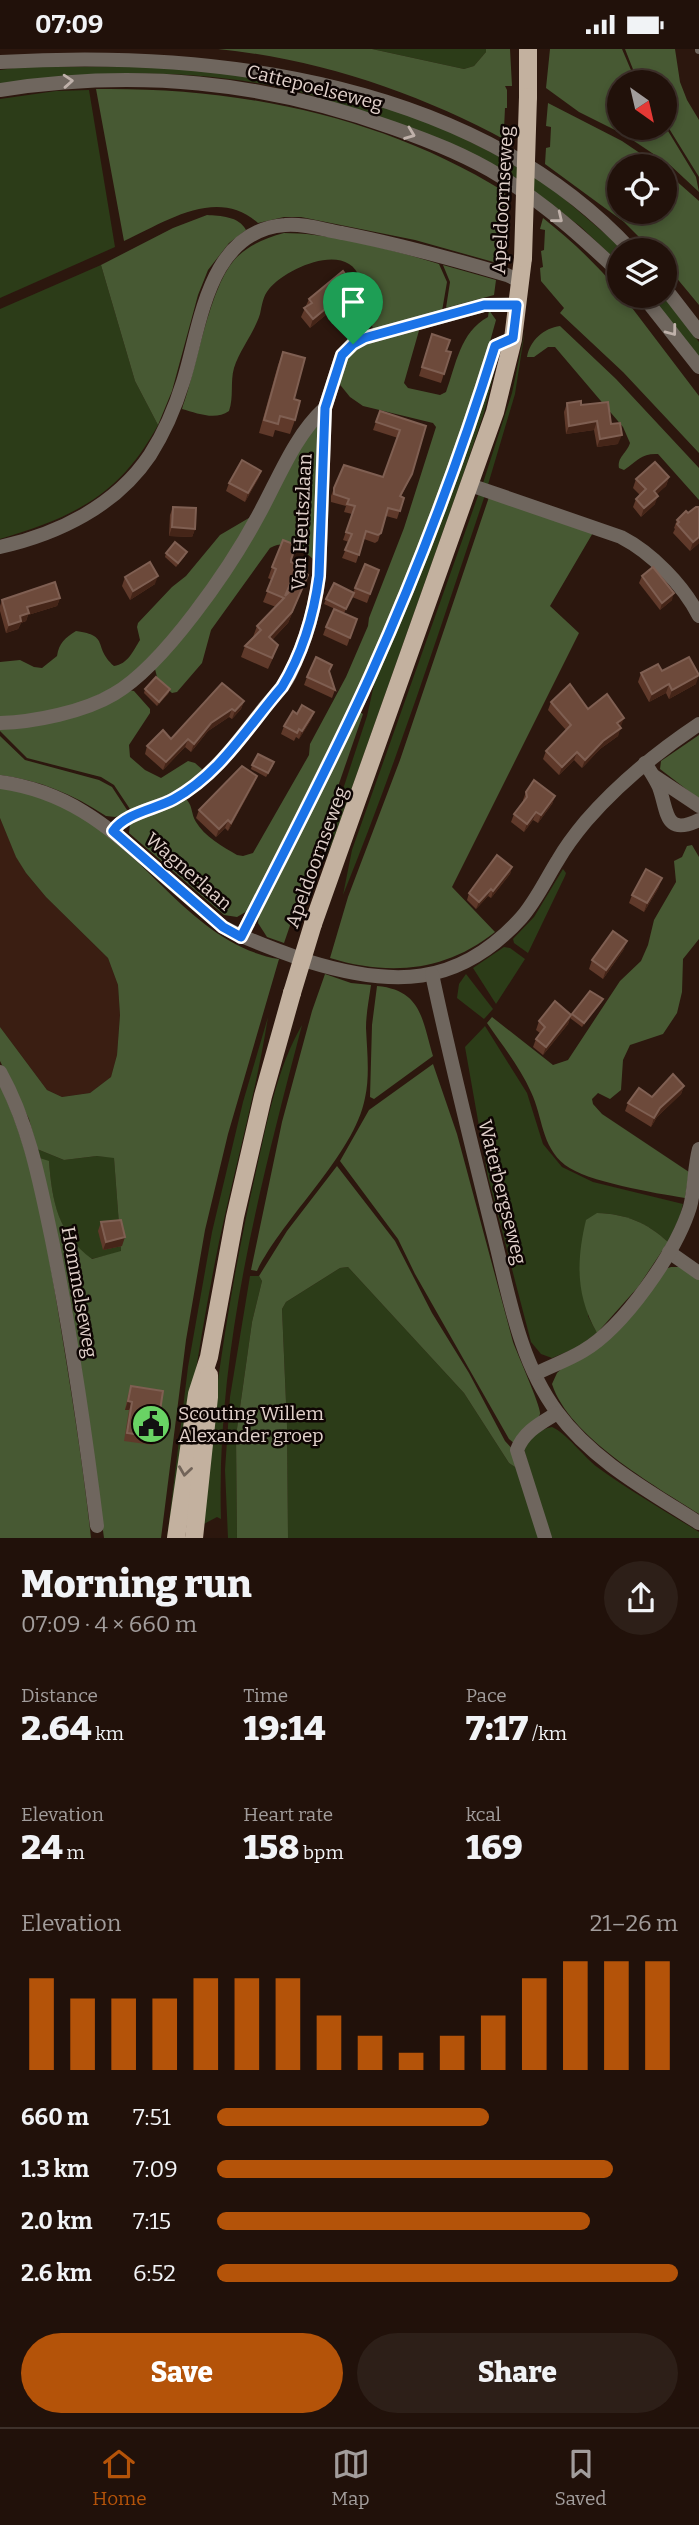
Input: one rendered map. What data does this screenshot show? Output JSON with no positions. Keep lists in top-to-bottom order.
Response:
{
  "streets": {
    "main road": ["Apeldoornseweg"],
    "street": [
      "Cattepoelseweg",
      "Van Heutszlaan",
      "Wagnerlaan",
      "Waterbergseweg",
      "Hommelseweg"
    ]
  },
  "crossings": [
    ["Apeldoornseweg", "Van Heutszlaan"],
    ["Apeldoornseweg", "Wagnerlaan"],
    ["Van Heutszlaan", "Wagnerlaan"],
    ["Wagnerlaan", "Waterbergseweg"]
  ],
  "places": {
    "public building": ["Scouting Willem Alexander groep"]
  },
  "north": "bottom right",
  "page": {
    "status": "07:09",
    "heading": ["Morning run", "07:09 · 4 × 660 m"],
    "stats": [
      ["Distance", "2.64 km"],
      ["Time", "19:14"],
      ["Pace", "7:17 /km"],
      ["Elevation", "24 m"],
      ["Heart rate", "158 bpm"],
      ["kcal", "169"]
    ],
    "chart": ["Elevation", "21–26 m"],
    "list": [
      {
        "name": "660 m",
        "note": "7:51"
      },
      {
        "name": "1.3 km",
        "note": "7:09"
      },
      {
        "name": "2.0 km",
        "note": "7:15"
      },
      {
        "name": "2.6 km",
        "note": "6:52"
      }
    ],
    "buttons": ["Save", "Share"],
    "tabs": ["Home", "Map", "Saved"]
  }
}
